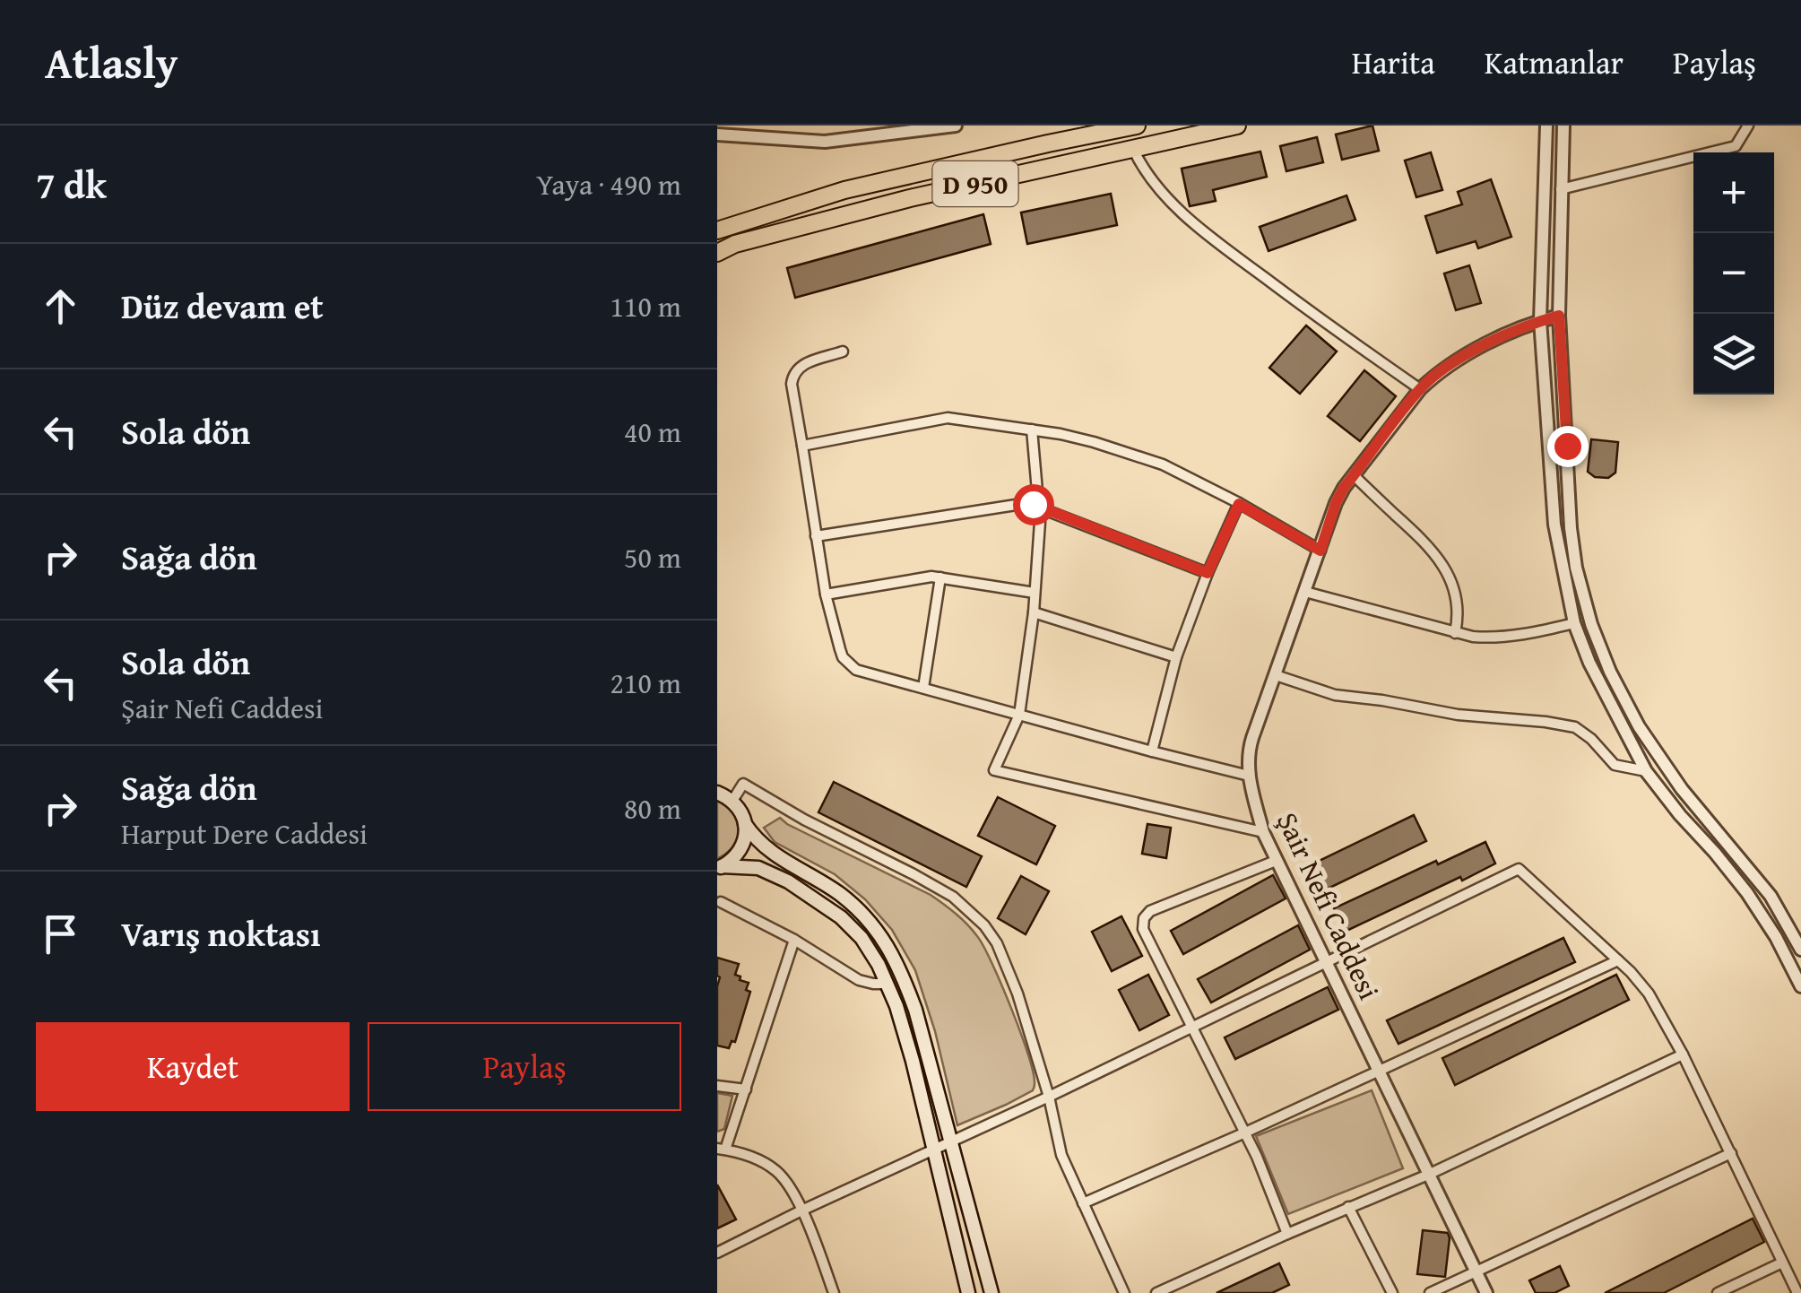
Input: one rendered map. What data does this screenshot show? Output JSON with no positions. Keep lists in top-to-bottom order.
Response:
{
  "streets": {
    "highway": ["D 950"],
    "street": ["Şair Nefi Caddesi"]
  },
  "page": {
    "header": "Atlasly",
    "nav": ["Harita", "Katmanlar", "Paylaş"],
    "heading": ["7 dk", "Yaya · 490 m"],
    "map_buttons": ["+", "−"],
    "list": [
      ["Düz devam et", "110 m"],
      ["Sola dön", "40 m"],
      ["Sağa dön", "50 m"],
      ["Sola dön", "Şair Nefi Caddesi", "210 m"],
      ["Sağa dön", "Harput Dere Caddesi", "80 m"],
      "Varış noktası"
    ],
    "buttons": ["Kaydet", "Paylaş"]
  }
}
